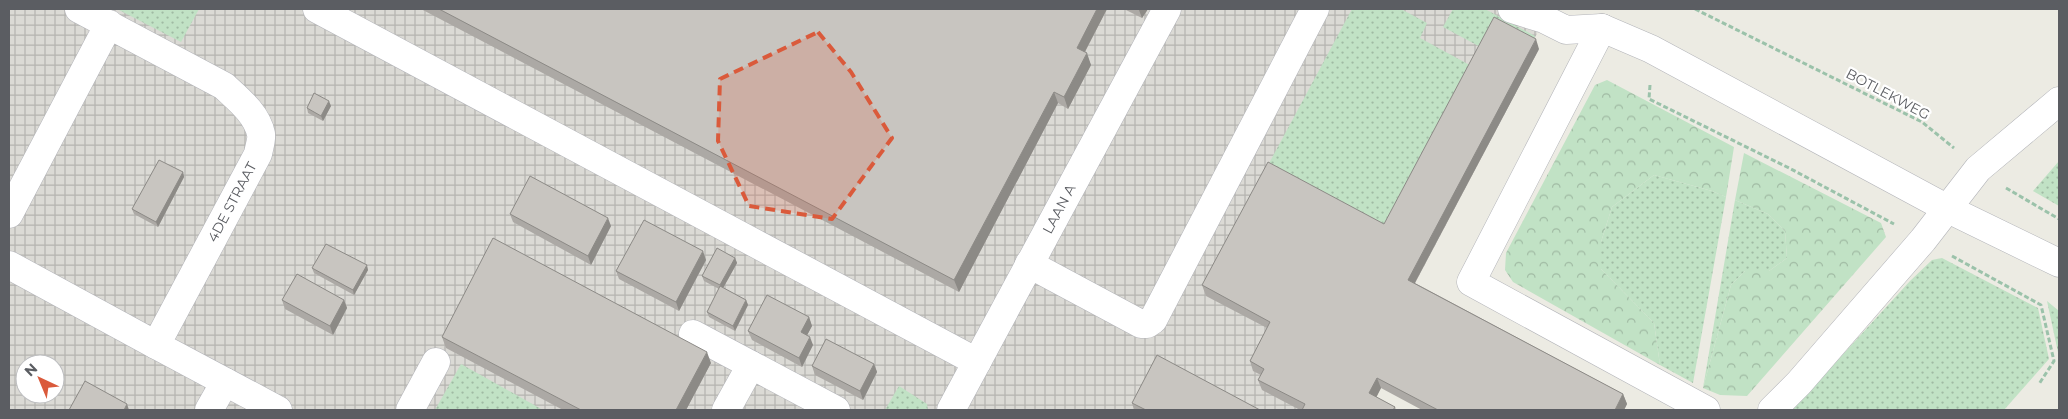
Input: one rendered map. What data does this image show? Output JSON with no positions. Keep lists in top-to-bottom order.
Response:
{
  "streets": {
    "street": ["4DE STRAAT", "LAAN A"],
    "path": ["BOTLEKWEG"]
  },
  "north": "top left"
}
